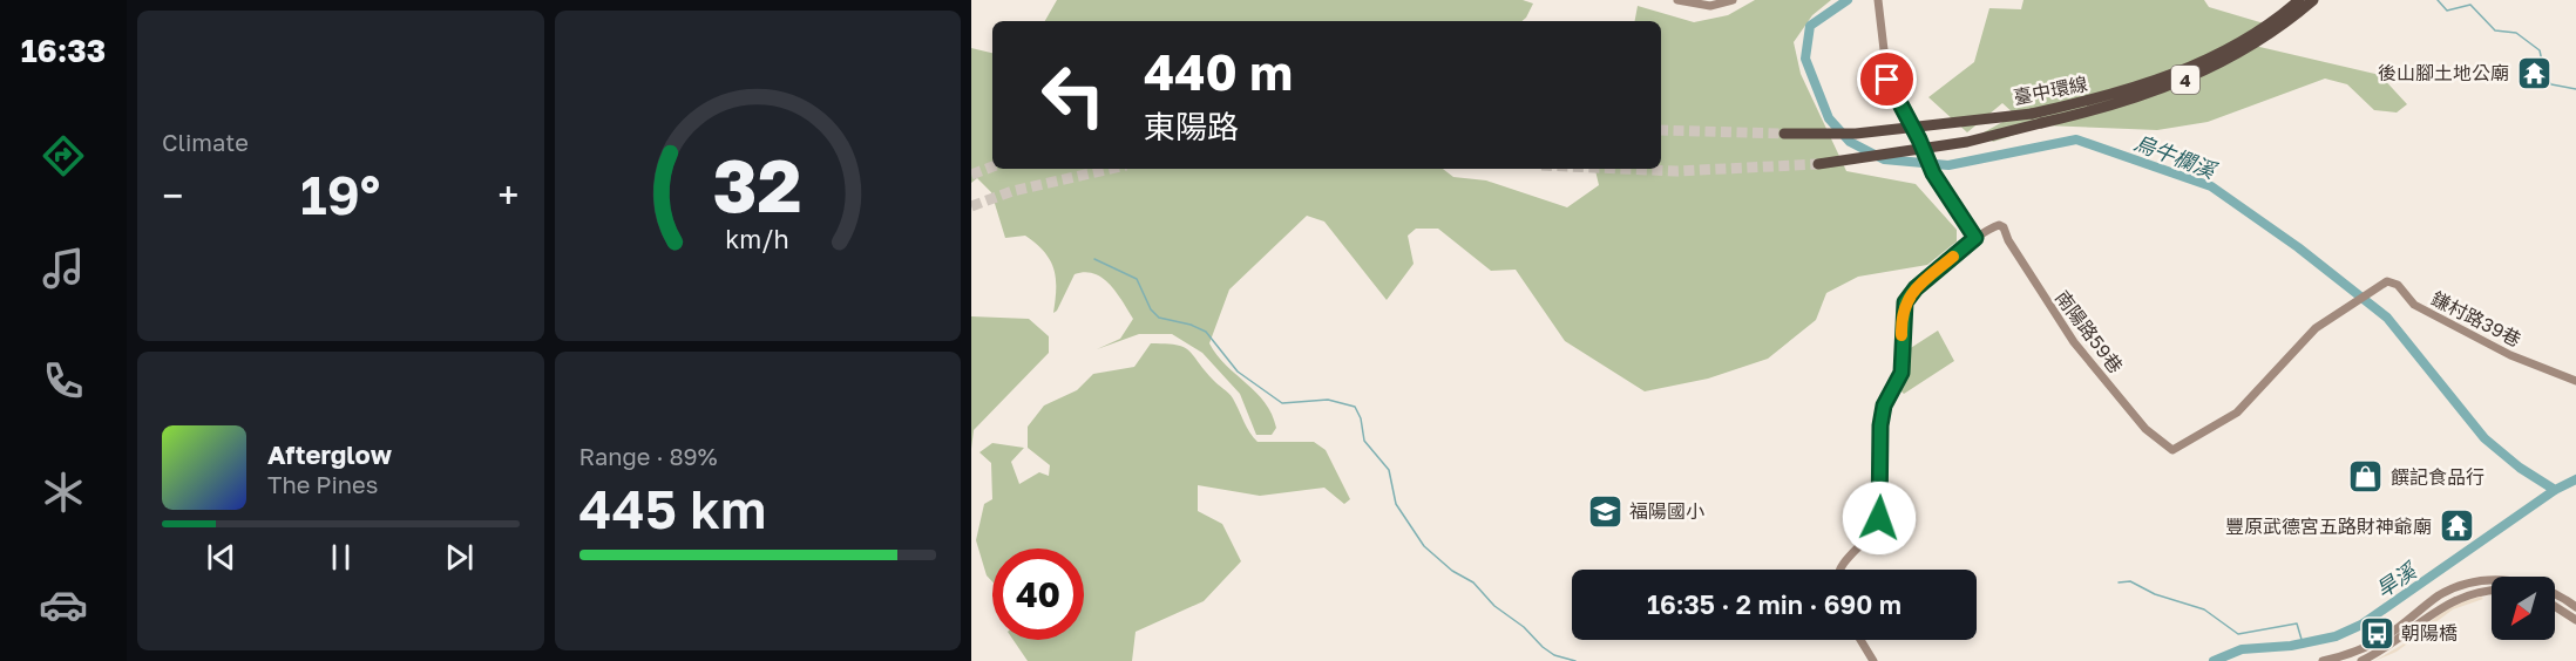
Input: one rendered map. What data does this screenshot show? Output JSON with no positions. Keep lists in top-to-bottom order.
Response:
{
  "streets": {
    "highway": ["4", "臺中環線"],
    "street": ["鎌村路39巷", "南陽路59巷"]
  },
  "crossings": [
    ["鎌村路39巷", "南陽路59巷"]
  ],
  "water": ["烏牛欄溪", "旱溪"],
  "places": {
    "temple": ["後山腳土地公廟", "豐原武德宮五路財神爺廟"],
    "shop": ["饌記食品行"],
    "school or university": ["福陽國小"],
    "bus stop": ["朝陽橋"]
  },
  "north": "bottom left",
  "page": {
    "tabs": "16:33",
    "tile": [
      "Climate",
      ["Range · 89%", "445 km"]
    ],
    "turn": ["440 m", "東陽路"],
    "heat": ["−", "19°", "+"],
    "song": ["Afterglow", "The Pines"],
    "limit": "40",
    "trip": "16:35 · 2 min · 690 m",
    "gauge": ["32", "km/h"]
  }
}
